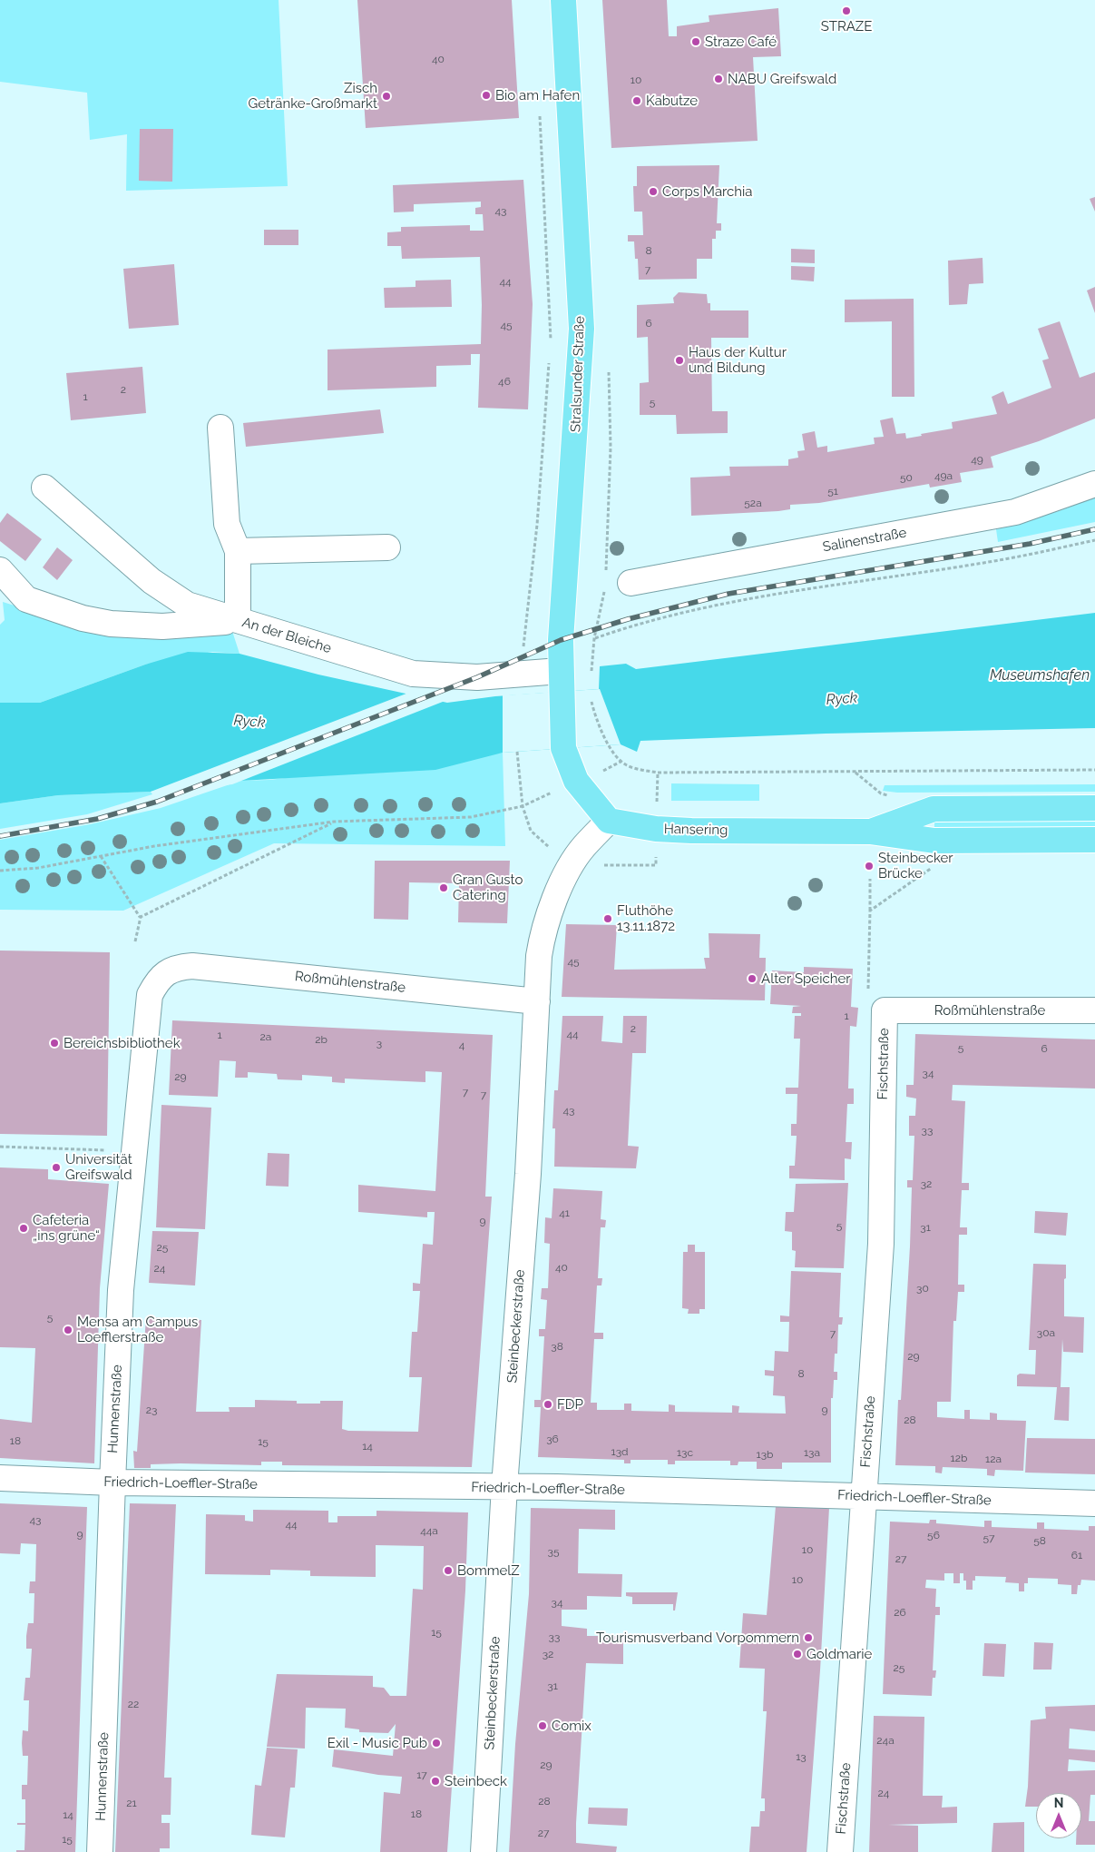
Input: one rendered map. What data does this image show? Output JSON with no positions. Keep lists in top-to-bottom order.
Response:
{
  "streets": {
    "main road": ["Stralsunder Straße", "Hansering"],
    "street": [
      "Salinenstraße",
      "An der Bleiche",
      "Roßmühlenstraße",
      "Fischstraße",
      "Steinbeckerstraße",
      "Hunnenstraße",
      "Friedrich-Loeffler-Straße"
    ]
  },
  "crossings": [
    ["Stralsunder Straße", "An der Bleiche"],
    ["Stralsunder Straße", "Hansering"],
    ["Stralsunder Straße", "Steinbeckerstraße"],
    ["Hansering", "Steinbeckerstraße"],
    ["Roßmühlenstraße", "Fischstraße"],
    ["Roßmühlenstraße", "Steinbeckerstraße"],
    ["Roßmühlenstraße", "Hunnenstraße"],
    ["Fischstraße", "Friedrich-Loeffler-Straße"],
    ["Steinbeckerstraße", "Friedrich-Loeffler-Straße"],
    ["Hunnenstraße", "Friedrich-Loeffler-Straße"]
  ],
  "water": ["Museumshafen", "Ryck"],
  "places": [
    "STRAZE",
    "Straze Café",
    "NABU Greifswald",
    "Bio am Hafen",
    "Zisch Getränke-Großmarkt",
    "Kabutze",
    "Corps Marchia",
    "Haus der Kultur und Bildung",
    "Steinbecker Brücke",
    "Gran Gusto Catering",
    "Fluthöhe 13.11.1872",
    "Alter Speicher",
    "Bereichsbibliothek",
    "Universität Greifswald",
    "Cafeteria „ins grüne“",
    "Mensa am Campus Loefflerstraße",
    "FDP",
    "BommelZ",
    "Tourismusverband Vorpommern",
    "Goldmarie",
    "Comix",
    "Exil - Music Pub",
    "Steinbeck"
  ],
  "house_numbers": [
    "40",
    "10",
    "43",
    "8",
    "7",
    "44",
    "6",
    "45",
    "46",
    "2",
    "1",
    "5",
    "49",
    "49a",
    "50",
    "51",
    "52a",
    "45",
    "1",
    "2",
    "44",
    "1",
    "2a",
    "2b",
    "3",
    "4",
    "5",
    "6",
    "34",
    "29",
    "7",
    "7",
    "43",
    "33",
    "32",
    "41",
    "9",
    "5",
    "31",
    "25",
    "40",
    "24",
    "30",
    "5",
    "30a",
    "7",
    "38",
    "29",
    "8",
    "23",
    "9",
    "28",
    "36",
    "18",
    "15",
    "14",
    "13d",
    "13c",
    "13a",
    "13b",
    "12b",
    "12a",
    "43",
    "44",
    "44a",
    "9",
    "56",
    "57",
    "58",
    "10",
    "35",
    "61",
    "27",
    "10",
    "34",
    "26",
    "15",
    "33",
    "32",
    "25",
    "31",
    "22",
    "24a",
    "13",
    "29",
    "17",
    "24",
    "28",
    "21",
    "18",
    "14",
    "27",
    "15"
  ],
  "north": "top"
}
